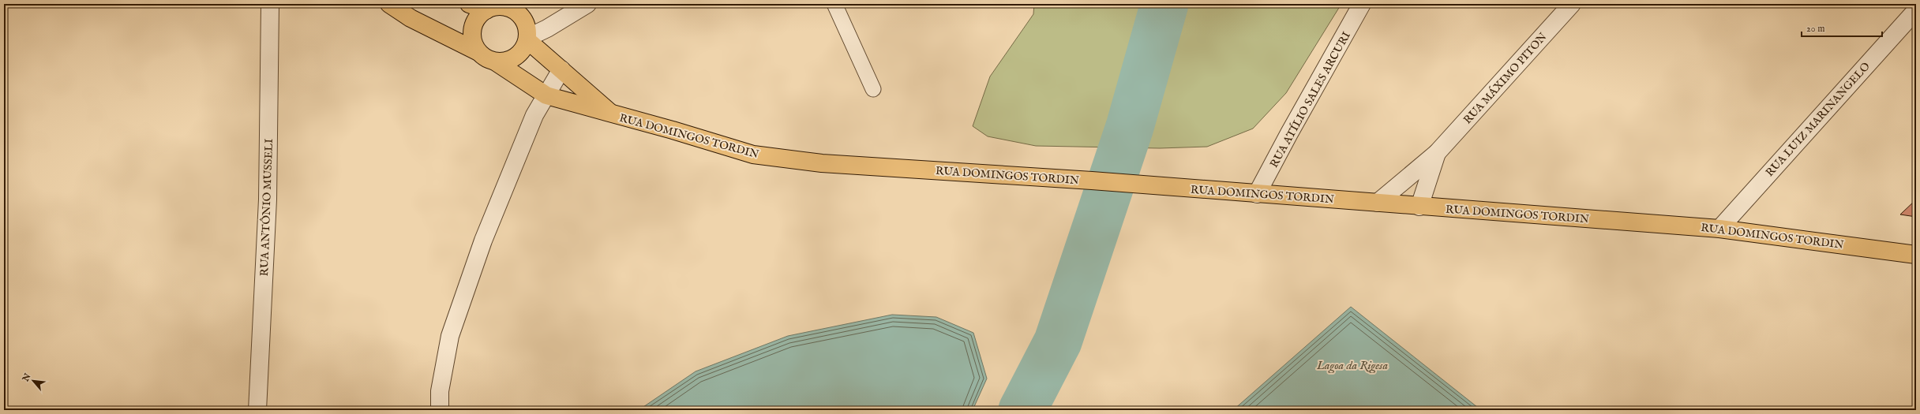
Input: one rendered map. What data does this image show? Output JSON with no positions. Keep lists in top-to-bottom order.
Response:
{
  "streets": {
    "main road": ["RUA DOMINGOS TORDIN"],
    "street": [
      "RUA MÁXIMO PITON",
      "RUA ATÍLIO SALES ARCURI",
      "RUA LUIZ MARINANGELO",
      "RUA ANTÔNIO MUSSELI"
    ]
  },
  "crossings": [
    ["RUA MÁXIMO PITON", "RUA DOMINGOS TORDIN"],
    ["RUA ATÍLIO SALES ARCURI", "RUA DOMINGOS TORDIN"],
    ["RUA LUIZ MARINANGELO", "RUA DOMINGOS TORDIN"]
  ],
  "water": ["Lagoa da Rigesa"],
  "scale_bar": "20 m",
  "north": "top left"
}
